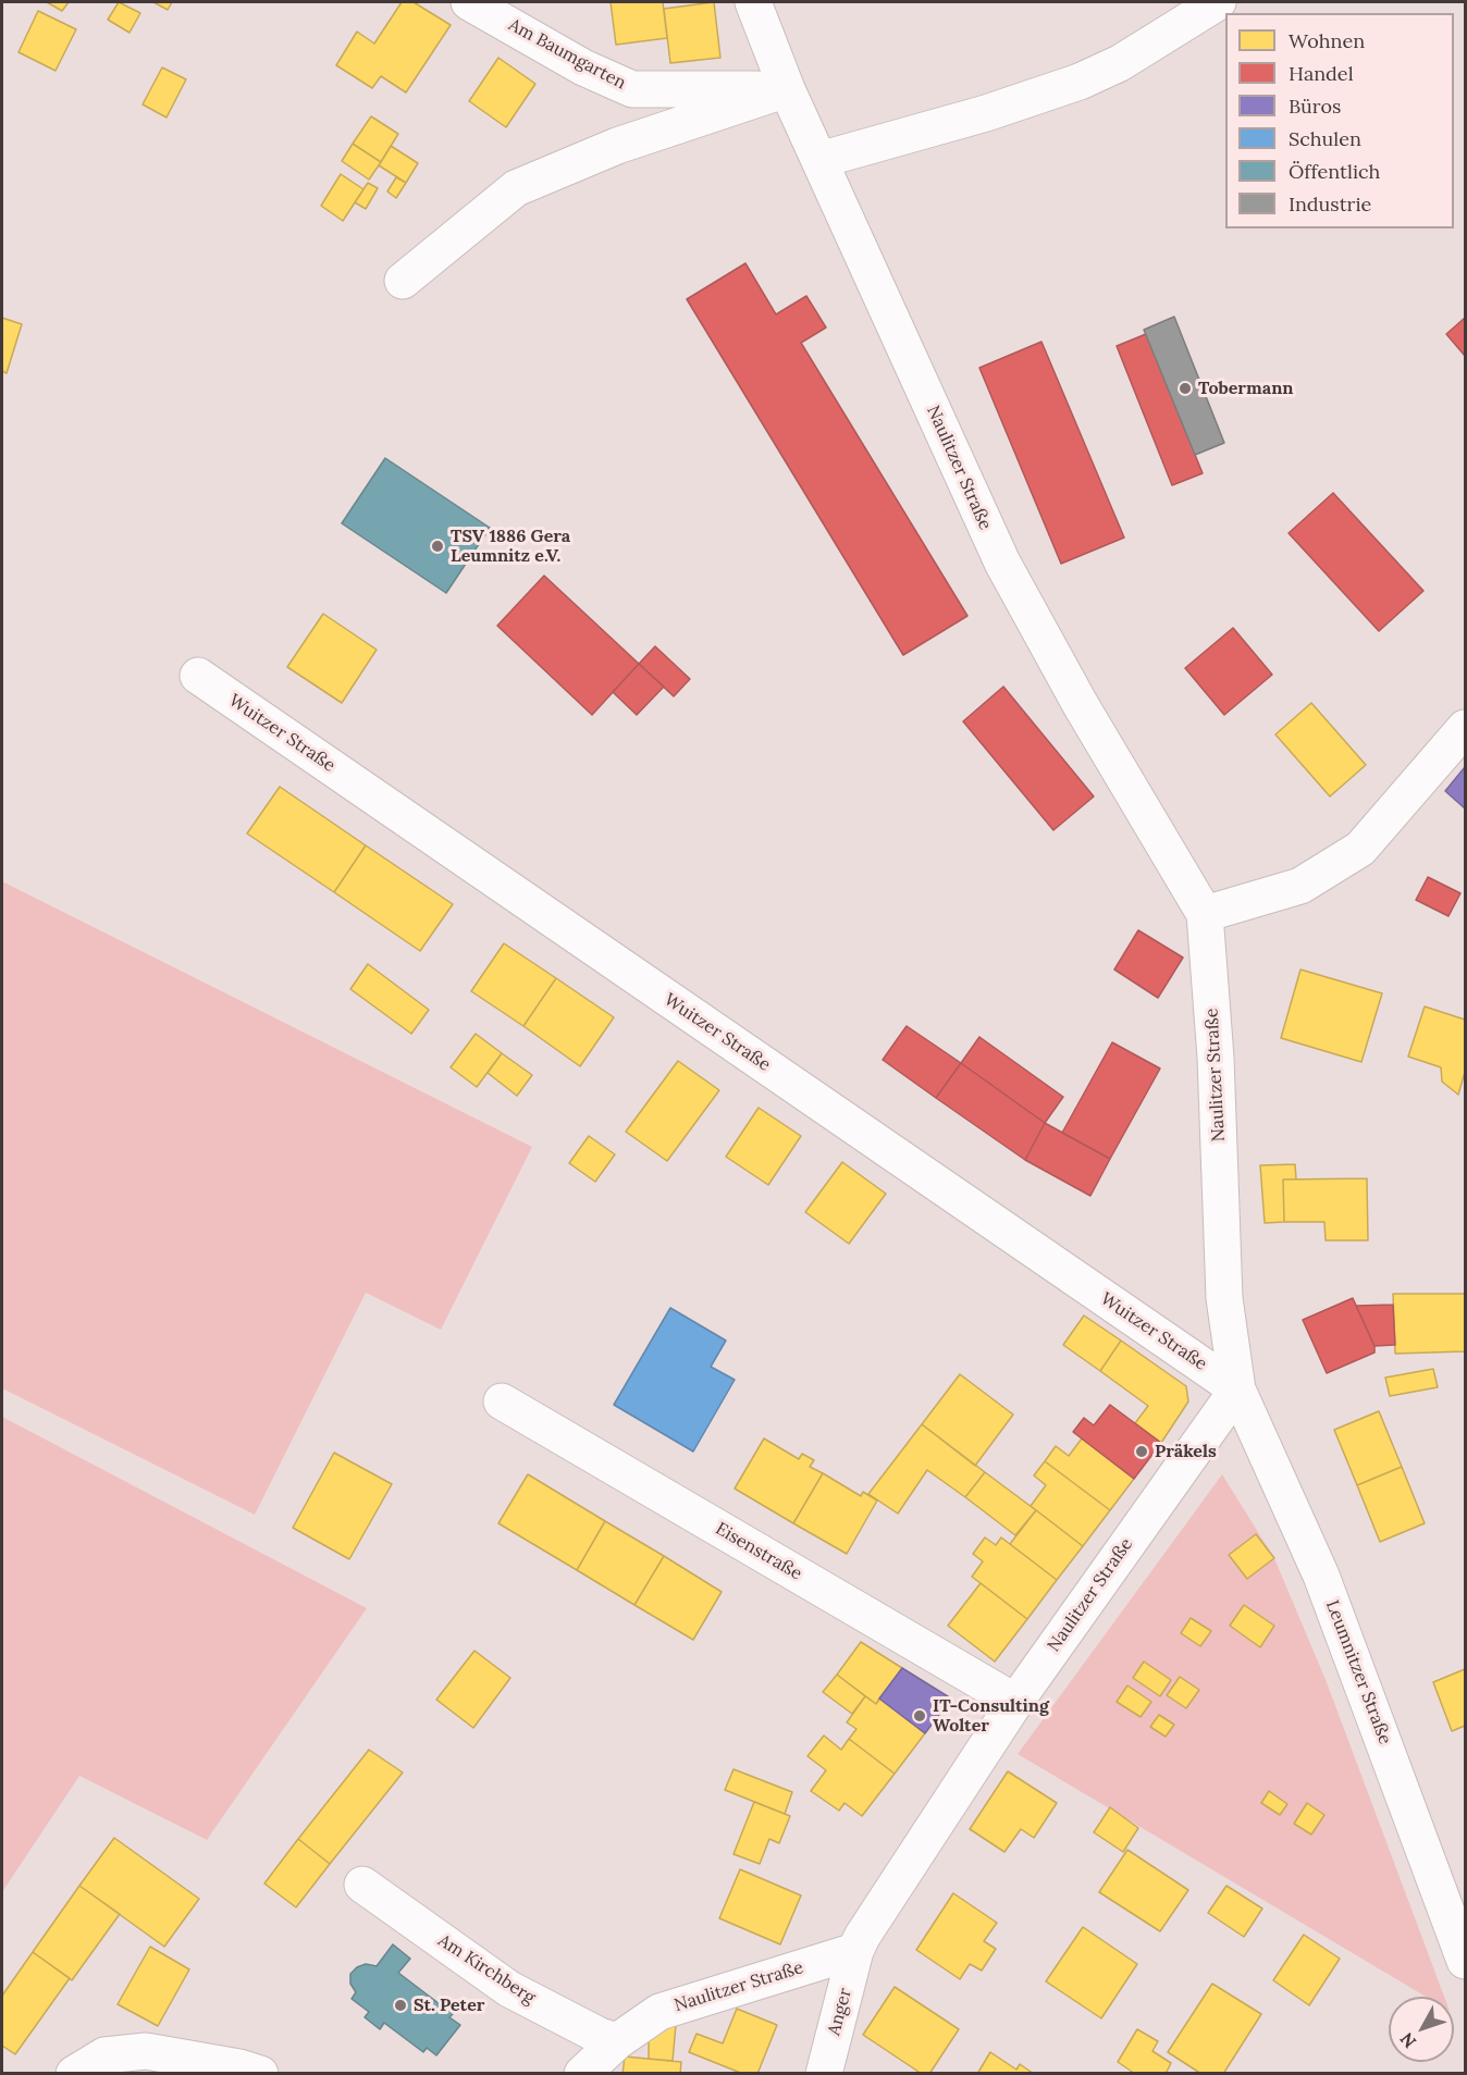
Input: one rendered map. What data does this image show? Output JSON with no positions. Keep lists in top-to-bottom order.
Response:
{
  "streets": {
    "street": [
      "Am Baumgarten",
      "Naulitzer Straße",
      "Wuitzer Straße",
      "Eisenstraße",
      "Leumnitzer Straße",
      "Am Kirchberg",
      "Anger"
    ]
  },
  "crossings": [
    ["Am Baumgarten", "Naulitzer Straße"],
    ["Naulitzer Straße", "Wuitzer Straße"],
    ["Naulitzer Straße", "Eisenstraße"],
    ["Naulitzer Straße", "Leumnitzer Straße"],
    ["Naulitzer Straße", "Am Kirchberg"],
    ["Naulitzer Straße", "Anger"],
    ["Wuitzer Straße", "Leumnitzer Straße"]
  ],
  "places": [
    "Tobermann",
    "TSV 1886 Gera Leumnitz e.V.",
    "Präkels",
    "IT-Consulting Wolter",
    "St. Peter"
  ],
  "legend": [
    "Wohnen",
    "Handel",
    "Büros",
    "Schulen",
    "Öffentlich",
    "Industrie"
  ],
  "north": "bottom left"
}
